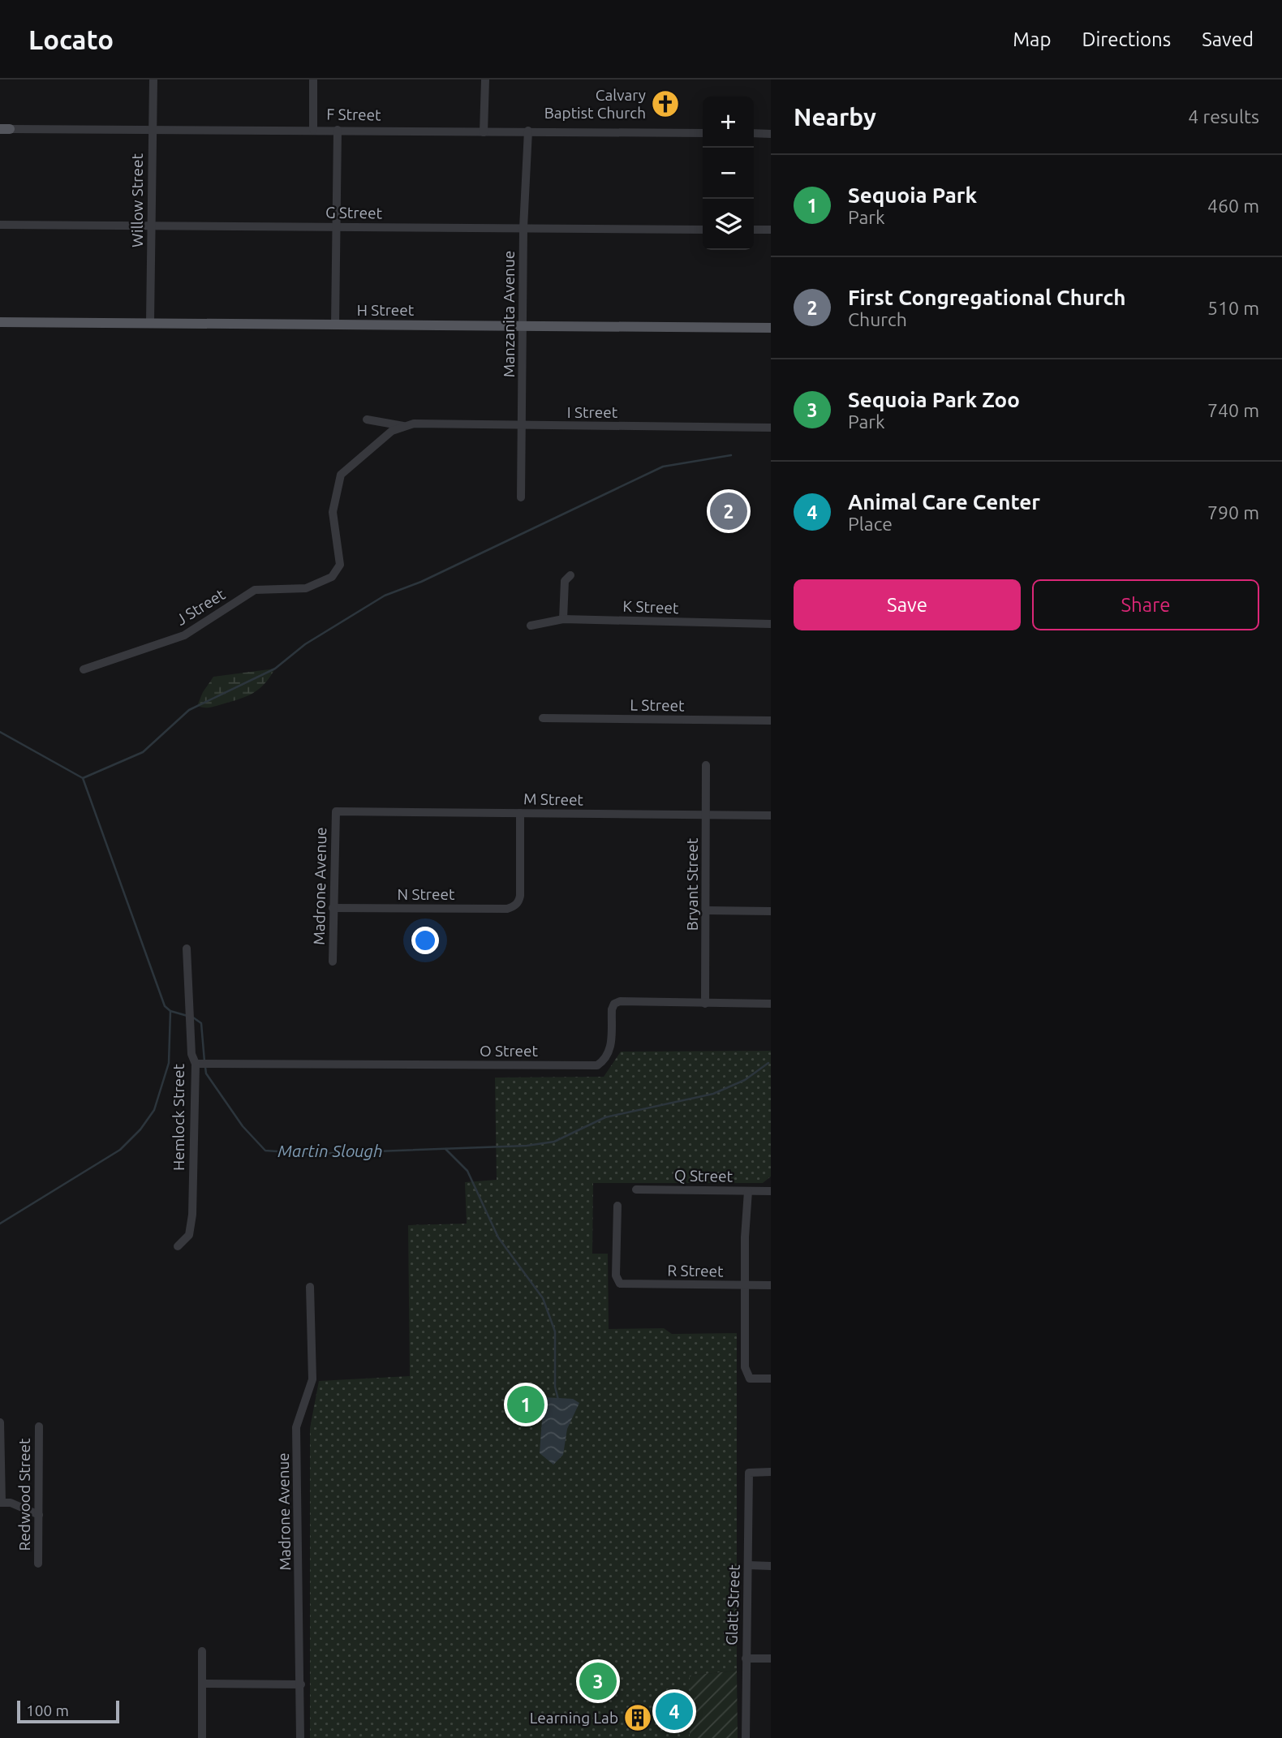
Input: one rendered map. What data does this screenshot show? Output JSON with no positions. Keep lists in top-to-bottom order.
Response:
{
  "streets": {
    "main road": ["H Street"],
    "street": [
      "F Street",
      "Willow Street",
      "G Street",
      "Manzanita Avenue",
      "I Street",
      "J Street",
      "K Street",
      "L Street",
      "M Street",
      "Bryant Street",
      "Madrone Avenue",
      "N Street",
      "O Street",
      "Hemlock Street",
      "Q Street",
      "R Street",
      "Redwood Street",
      "Glatt Street"
    ]
  },
  "crossings": [
    ["F Street", "Willow Street"],
    ["F Street", "Manzanita Avenue"],
    ["Willow Street", "G Street"],
    ["Willow Street", "H Street"],
    ["G Street", "Manzanita Avenue"],
    ["H Street", "Manzanita Avenue"],
    ["Manzanita Avenue", "I Street"],
    ["I Street", "J Street"],
    ["M Street", "Bryant Street"],
    ["M Street", "Madrone Avenue"],
    ["M Street", "N Street"],
    ["Bryant Street", "O Street"],
    ["Madrone Avenue", "N Street"],
    ["O Street", "Hemlock Street"]
  ],
  "water": ["Martin Slough"],
  "places": {
    "church": ["Calvary Baptist Church"],
    "building": ["Learning Lab"]
  },
  "scale_bar": "100 m",
  "page": {
    "header": "Locato",
    "nav": ["Map", "Directions", "Saved"],
    "heading": ["Nearby", "4 results"],
    "map_buttons": ["+", "−"],
    "list": [
      {
        "mark": "1",
        "name": "Sequoia Park",
        "note": "Park",
        "value": "460 m"
      },
      {
        "mark": "2",
        "name": "First Congregational Church",
        "note": "Church",
        "value": "510 m"
      },
      {
        "mark": "3",
        "name": "Sequoia Park Zoo",
        "note": "Park",
        "value": "740 m"
      },
      {
        "mark": "4",
        "name": "Animal Care Center",
        "note": "Place",
        "value": "790 m"
      }
    ],
    "pins": [
      "2",
      "1",
      "3",
      "4"
    ],
    "buttons": ["Save", "Share"],
    "scale": "100 m"
  }
}
